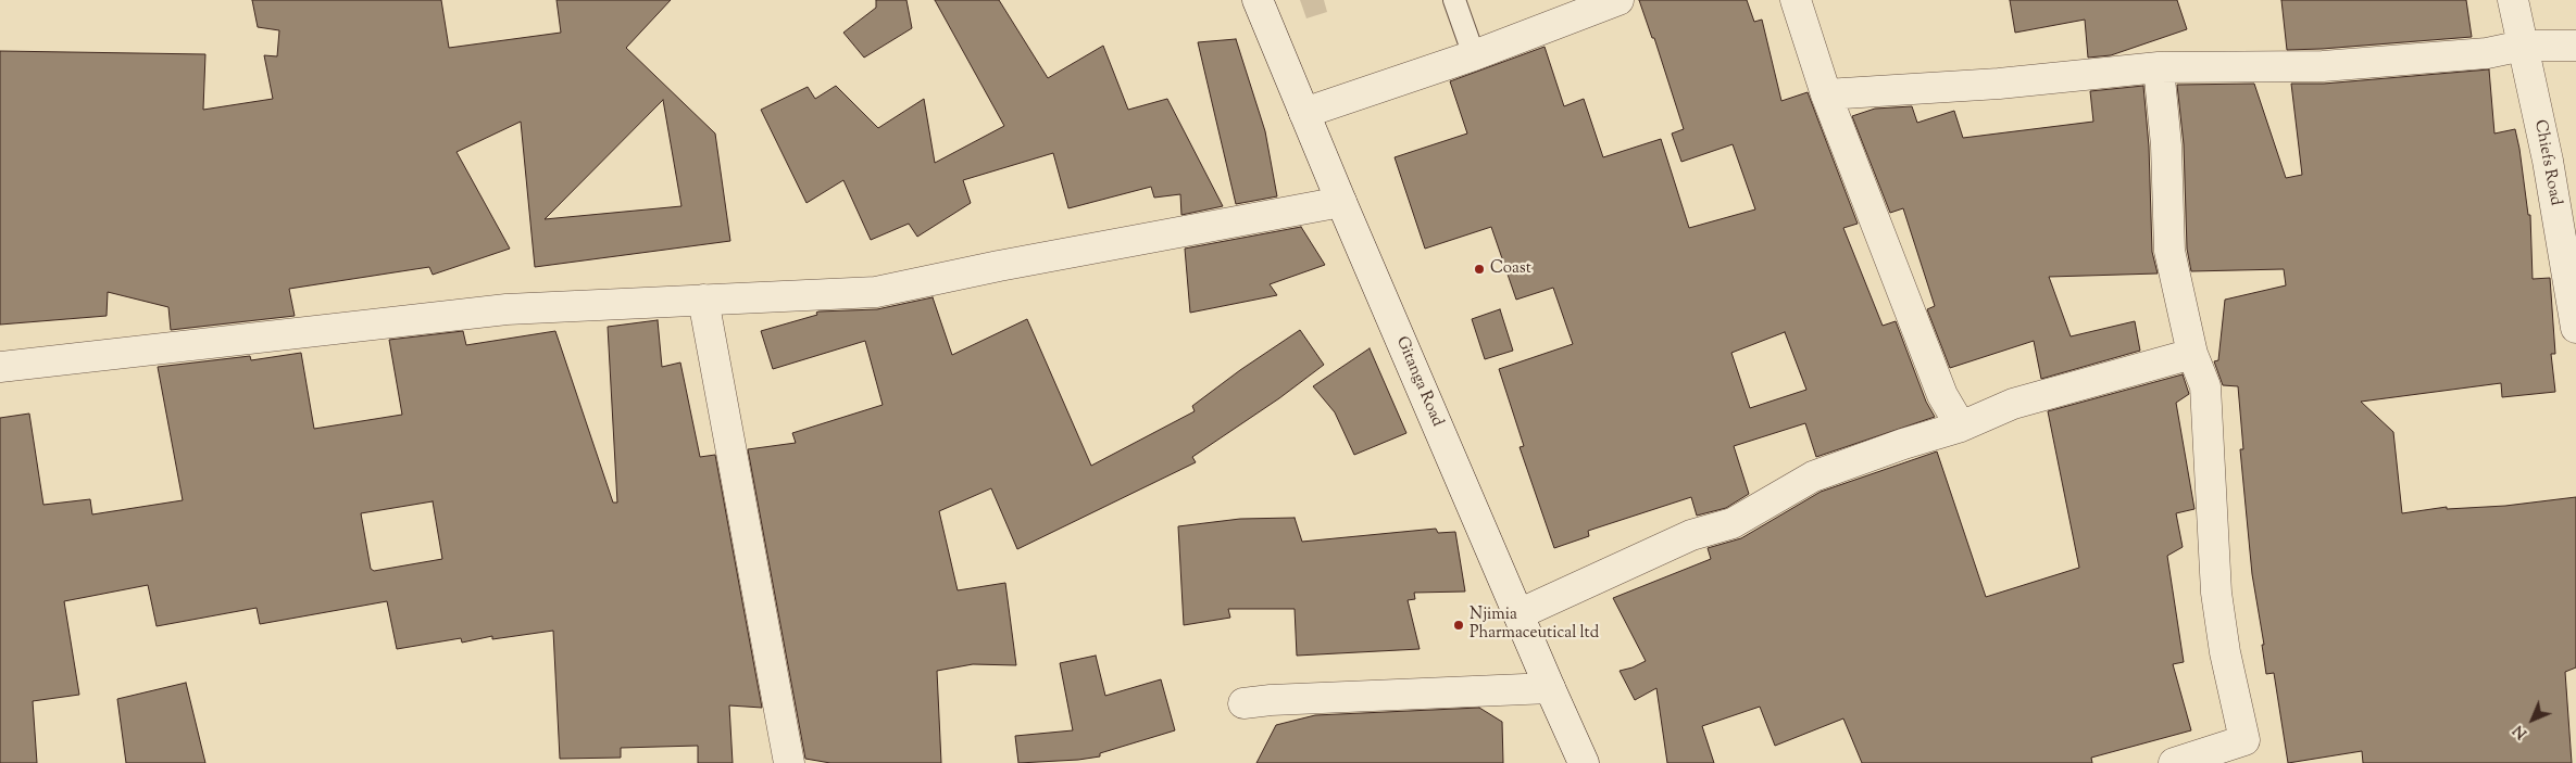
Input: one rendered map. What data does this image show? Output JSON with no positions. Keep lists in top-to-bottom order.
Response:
{
  "streets": {
    "street": ["Chiefs Road", "Gitanga Road"]
  },
  "places": ["Coast", "Njimia Pharmaceutical ltd"],
  "north": "bottom left"
}
